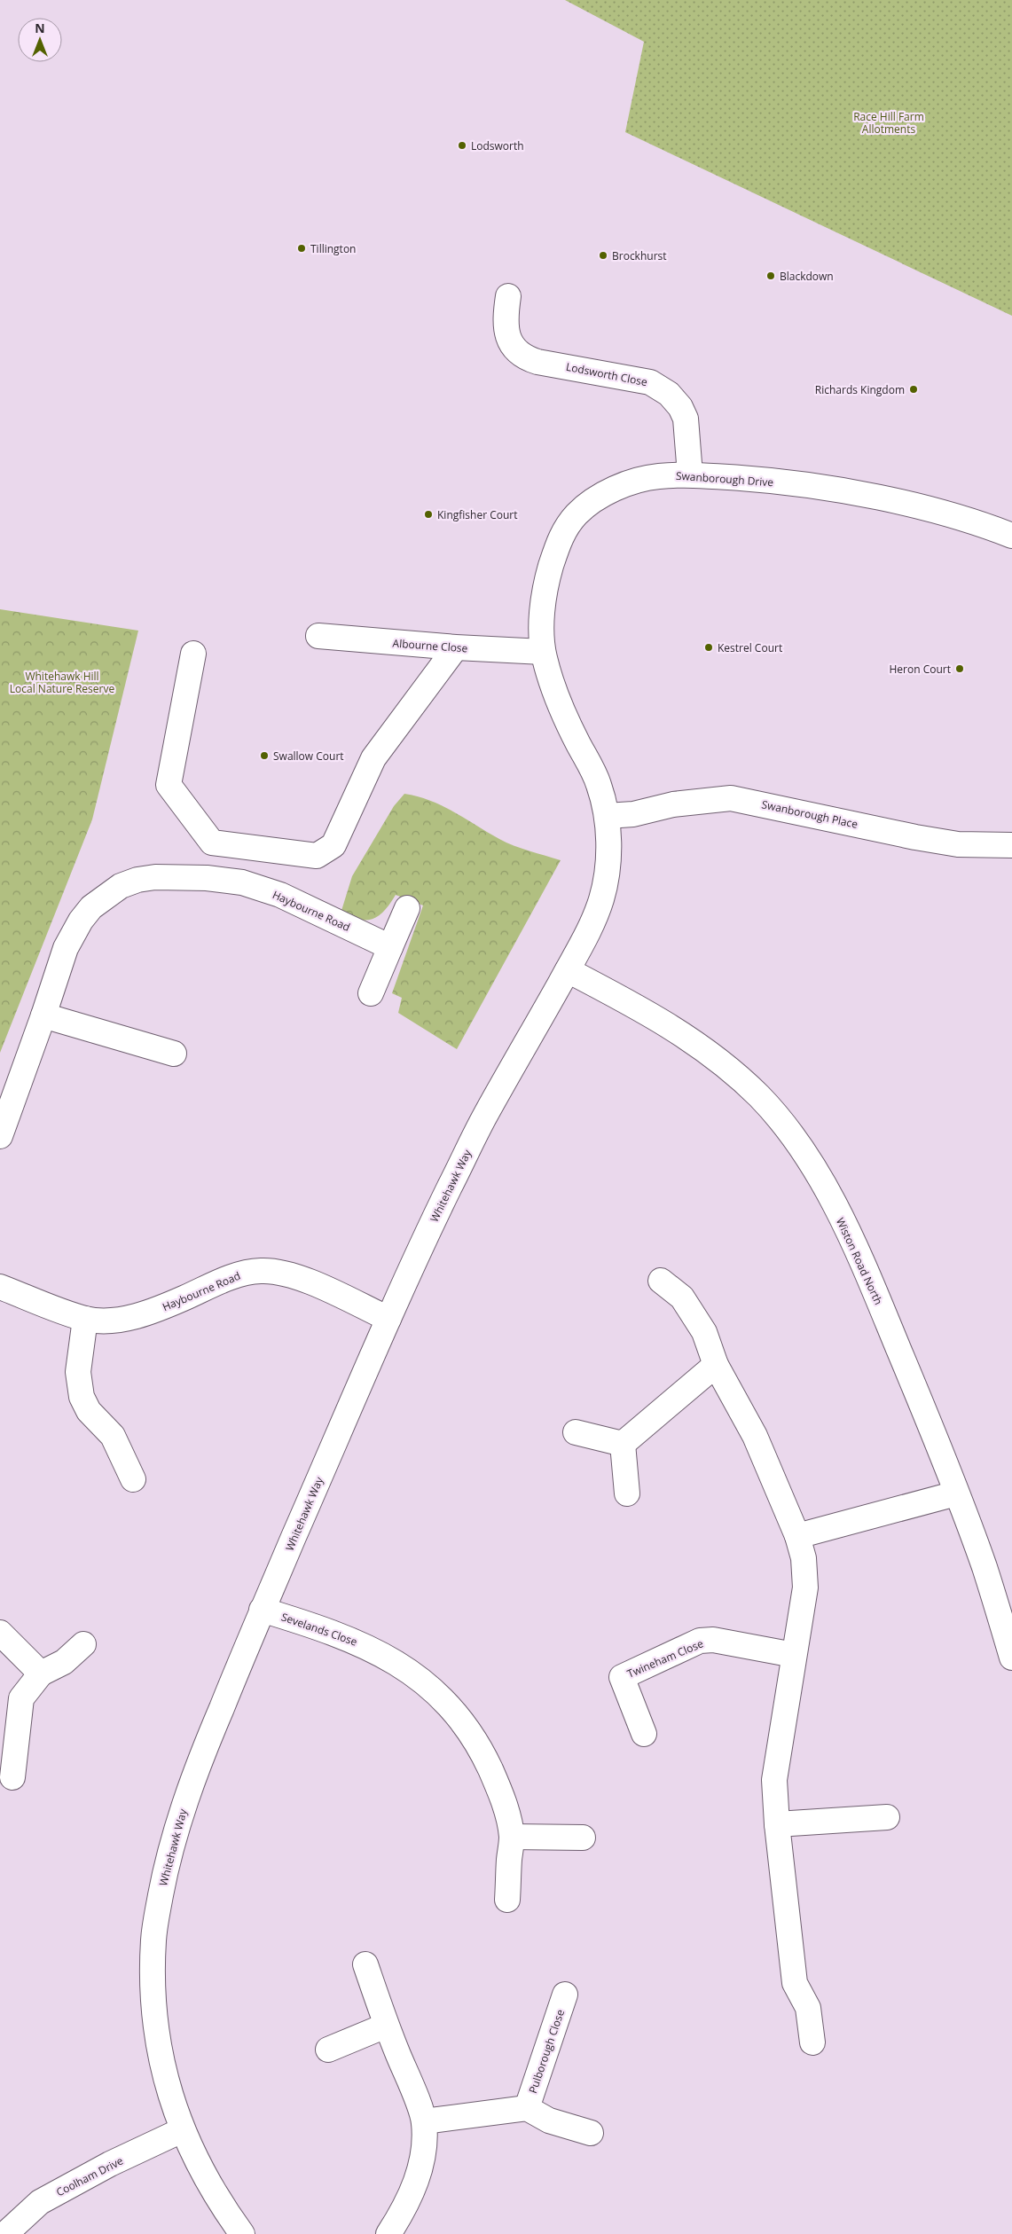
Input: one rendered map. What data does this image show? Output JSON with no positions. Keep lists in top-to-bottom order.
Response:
{
  "streets": {
    "street": [
      "Lodsworth Close",
      "Swanborough Drive",
      "Albourne Close",
      "Swanborough Place",
      "Haybourne Road",
      "Whitehawk Way",
      "Wiston Road North",
      "Sevelands Close",
      "Twineham Close",
      "Pulborough Close",
      "Coolham Drive"
    ]
  },
  "crossings": [
    ["Lodsworth Close", "Swanborough Drive"],
    ["Swanborough Drive", "Albourne Close"],
    ["Swanborough Drive", "Swanborough Place"],
    ["Swanborough Drive", "Whitehawk Way"],
    ["Swanborough Place", "Whitehawk Way"],
    ["Haybourne Road", "Whitehawk Way"],
    ["Whitehawk Way", "Wiston Road North"],
    ["Whitehawk Way", "Sevelands Close"],
    ["Whitehawk Way", "Coolham Drive"]
  ],
  "parks": ["Race Hill Farm Allotments", "Whitehawk Hill Local Nature Reserve"],
  "places": [
    "Lodsworth",
    "Tillington",
    "Brockhurst",
    "Blackdown",
    "Richards Kingdom",
    "Kingfisher Court",
    "Kestrel Court",
    "Heron Court",
    "Swallow Court"
  ],
  "north": "top"
}
